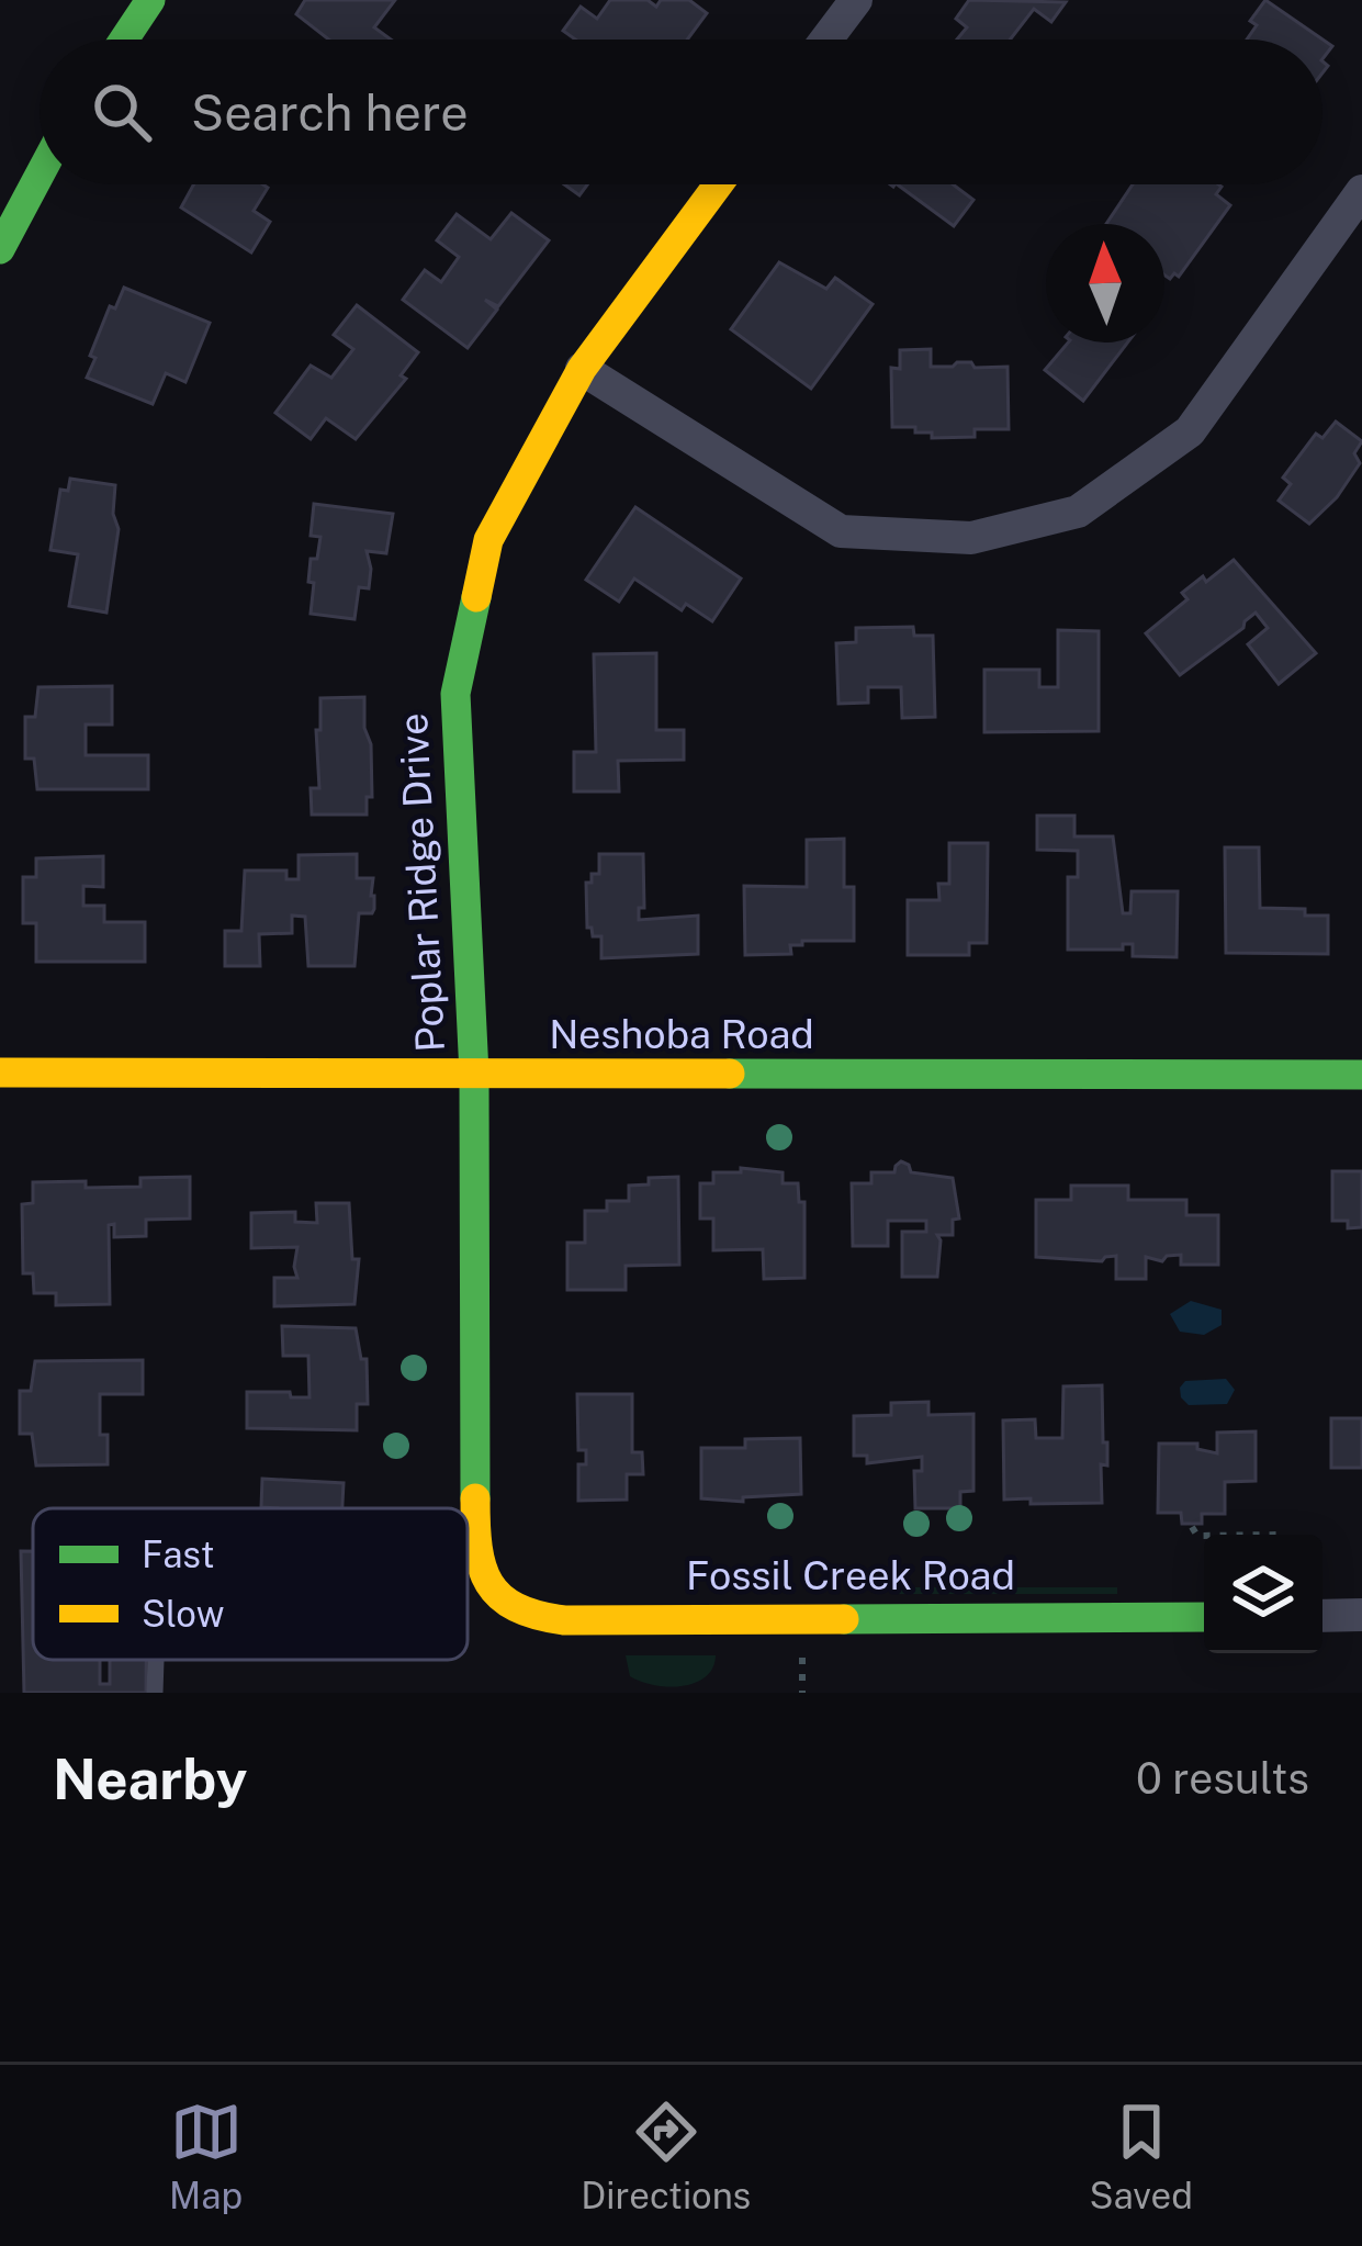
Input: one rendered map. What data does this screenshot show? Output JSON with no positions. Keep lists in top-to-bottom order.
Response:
{
  "streets": {
    "street": ["Poplar Ridge Drive", "Neshoba Road", "Fossil Creek Road"]
  },
  "crossings": [
    ["Poplar Ridge Drive", "Neshoba Road"],
    ["Poplar Ridge Drive", "Fossil Creek Road"]
  ],
  "legend": ["Fast", "Slow"],
  "north": "top",
  "page": {
    "search": "Search here",
    "heading": ["Nearby", "0 results"],
    "nav": ["Map", "Directions", "Saved"]
  }
}
